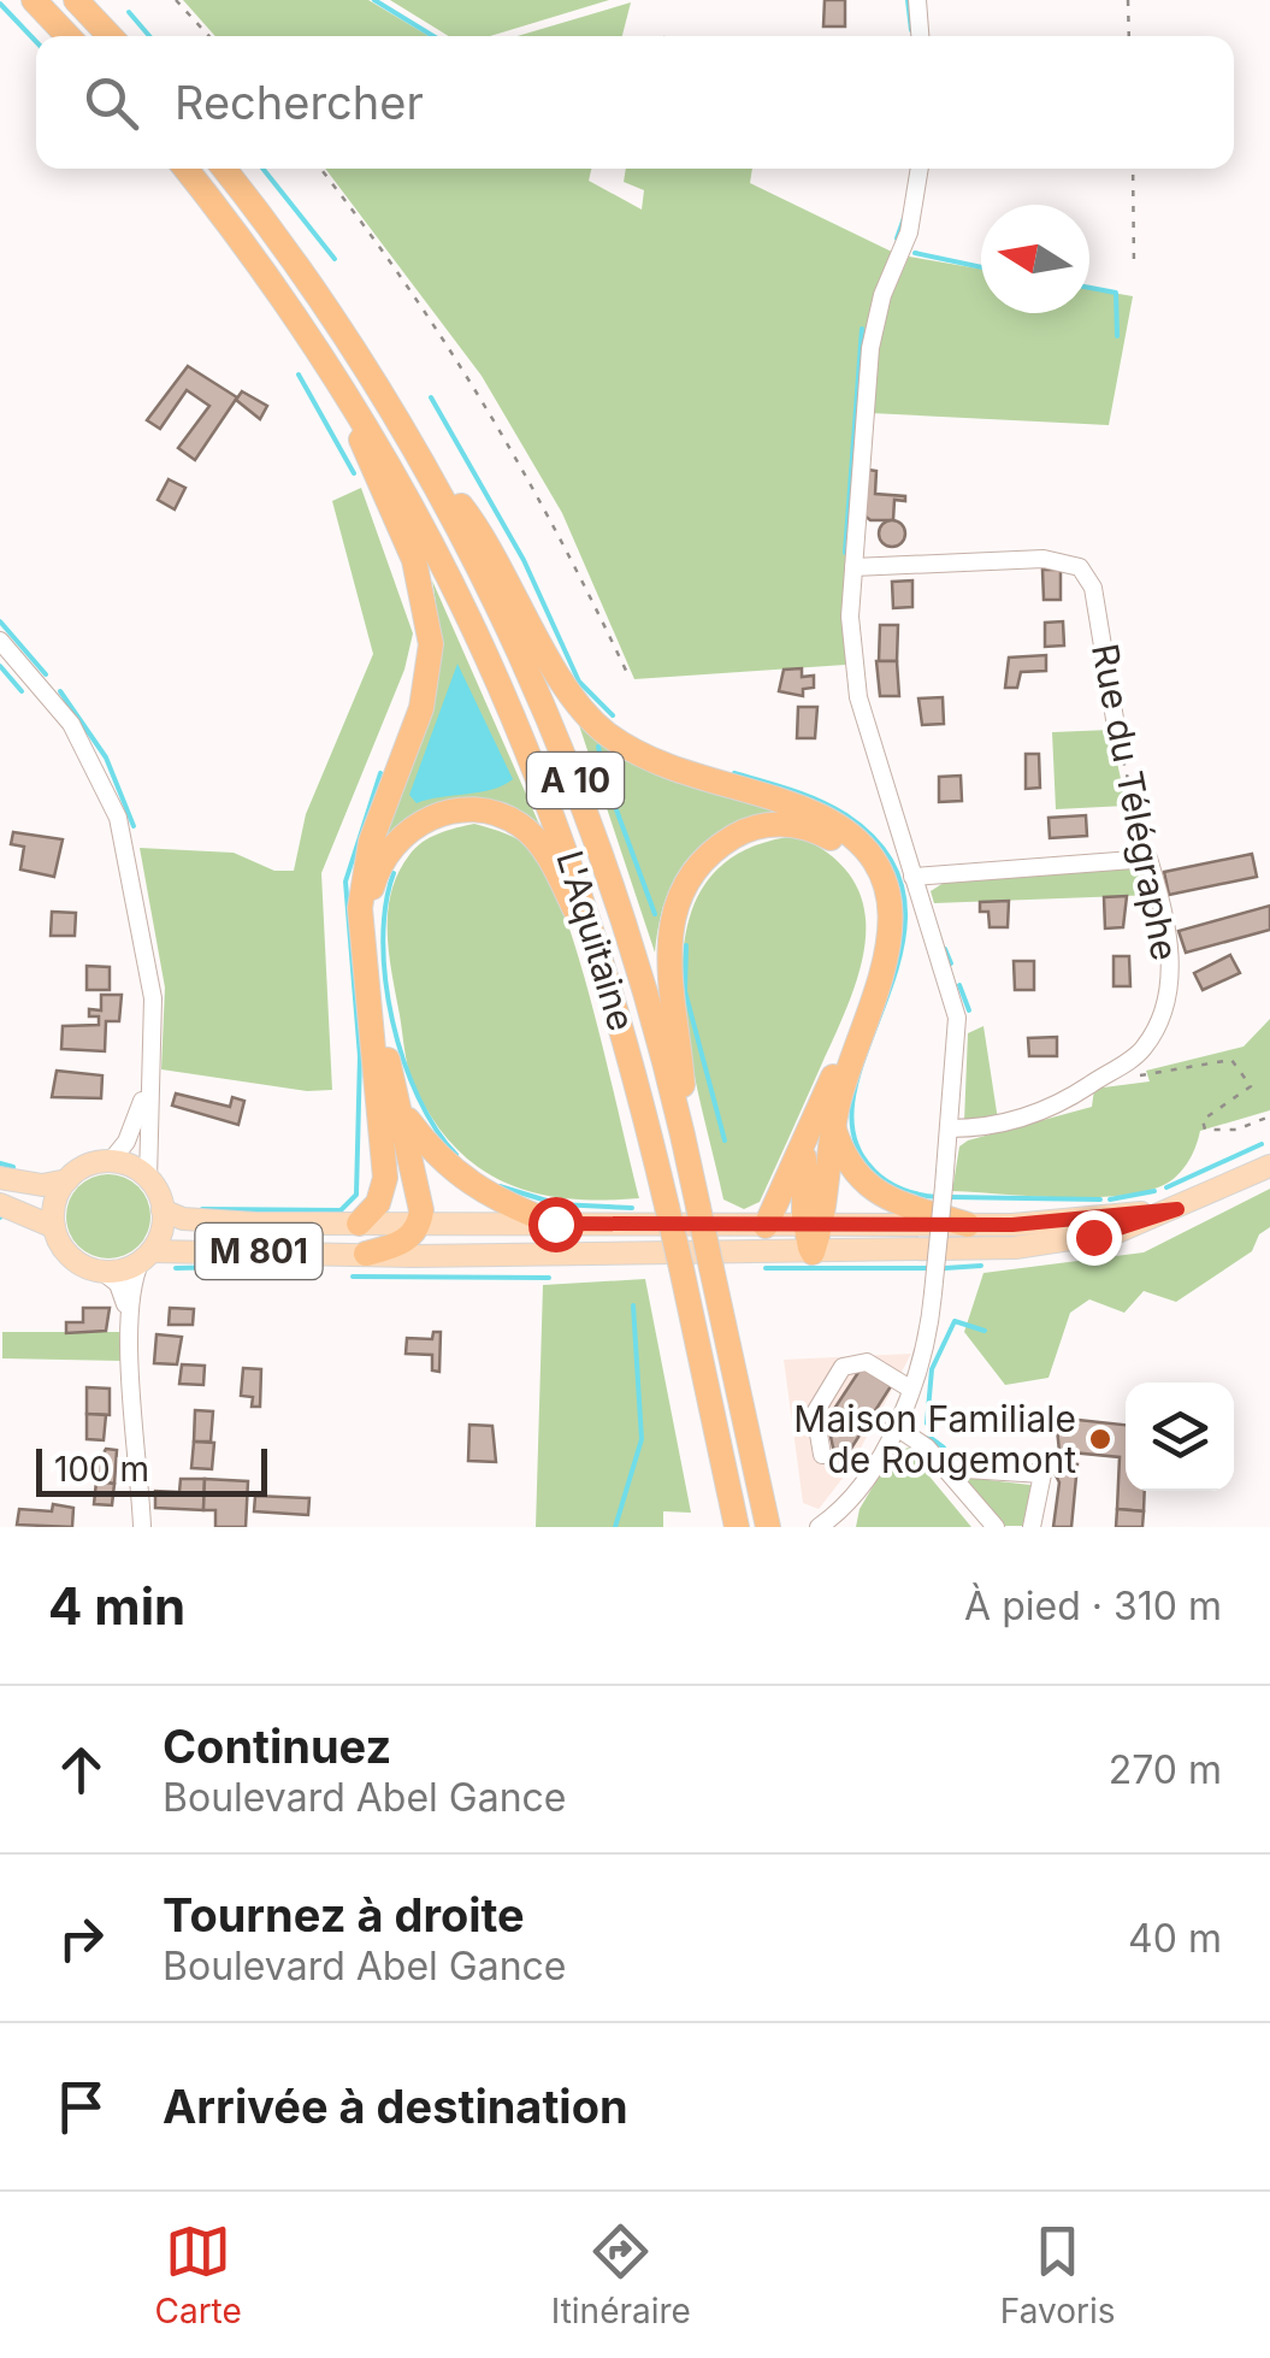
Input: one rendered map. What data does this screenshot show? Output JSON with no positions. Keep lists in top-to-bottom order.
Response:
{
  "streets": {
    "highway": ["A 10", "L'Aquitaine"],
    "main road": ["M 801"],
    "street": ["Rue du Télégraphe"]
  },
  "places": ["Maison Familiale de Rougemont"],
  "scale_bar": "100 m",
  "north": "left",
  "page": {
    "search": "Rechercher",
    "scale": "100 m",
    "heading": ["4 min", "À pied · 310 m"],
    "list": [
      ["Continuez", "Boulevard Abel Gance", "270 m"],
      ["Tournez à droite", "Boulevard Abel Gance", "40 m"],
      "Arrivée à destination"
    ],
    "nav": ["Carte", "Itinéraire", "Favoris"]
  }
}
